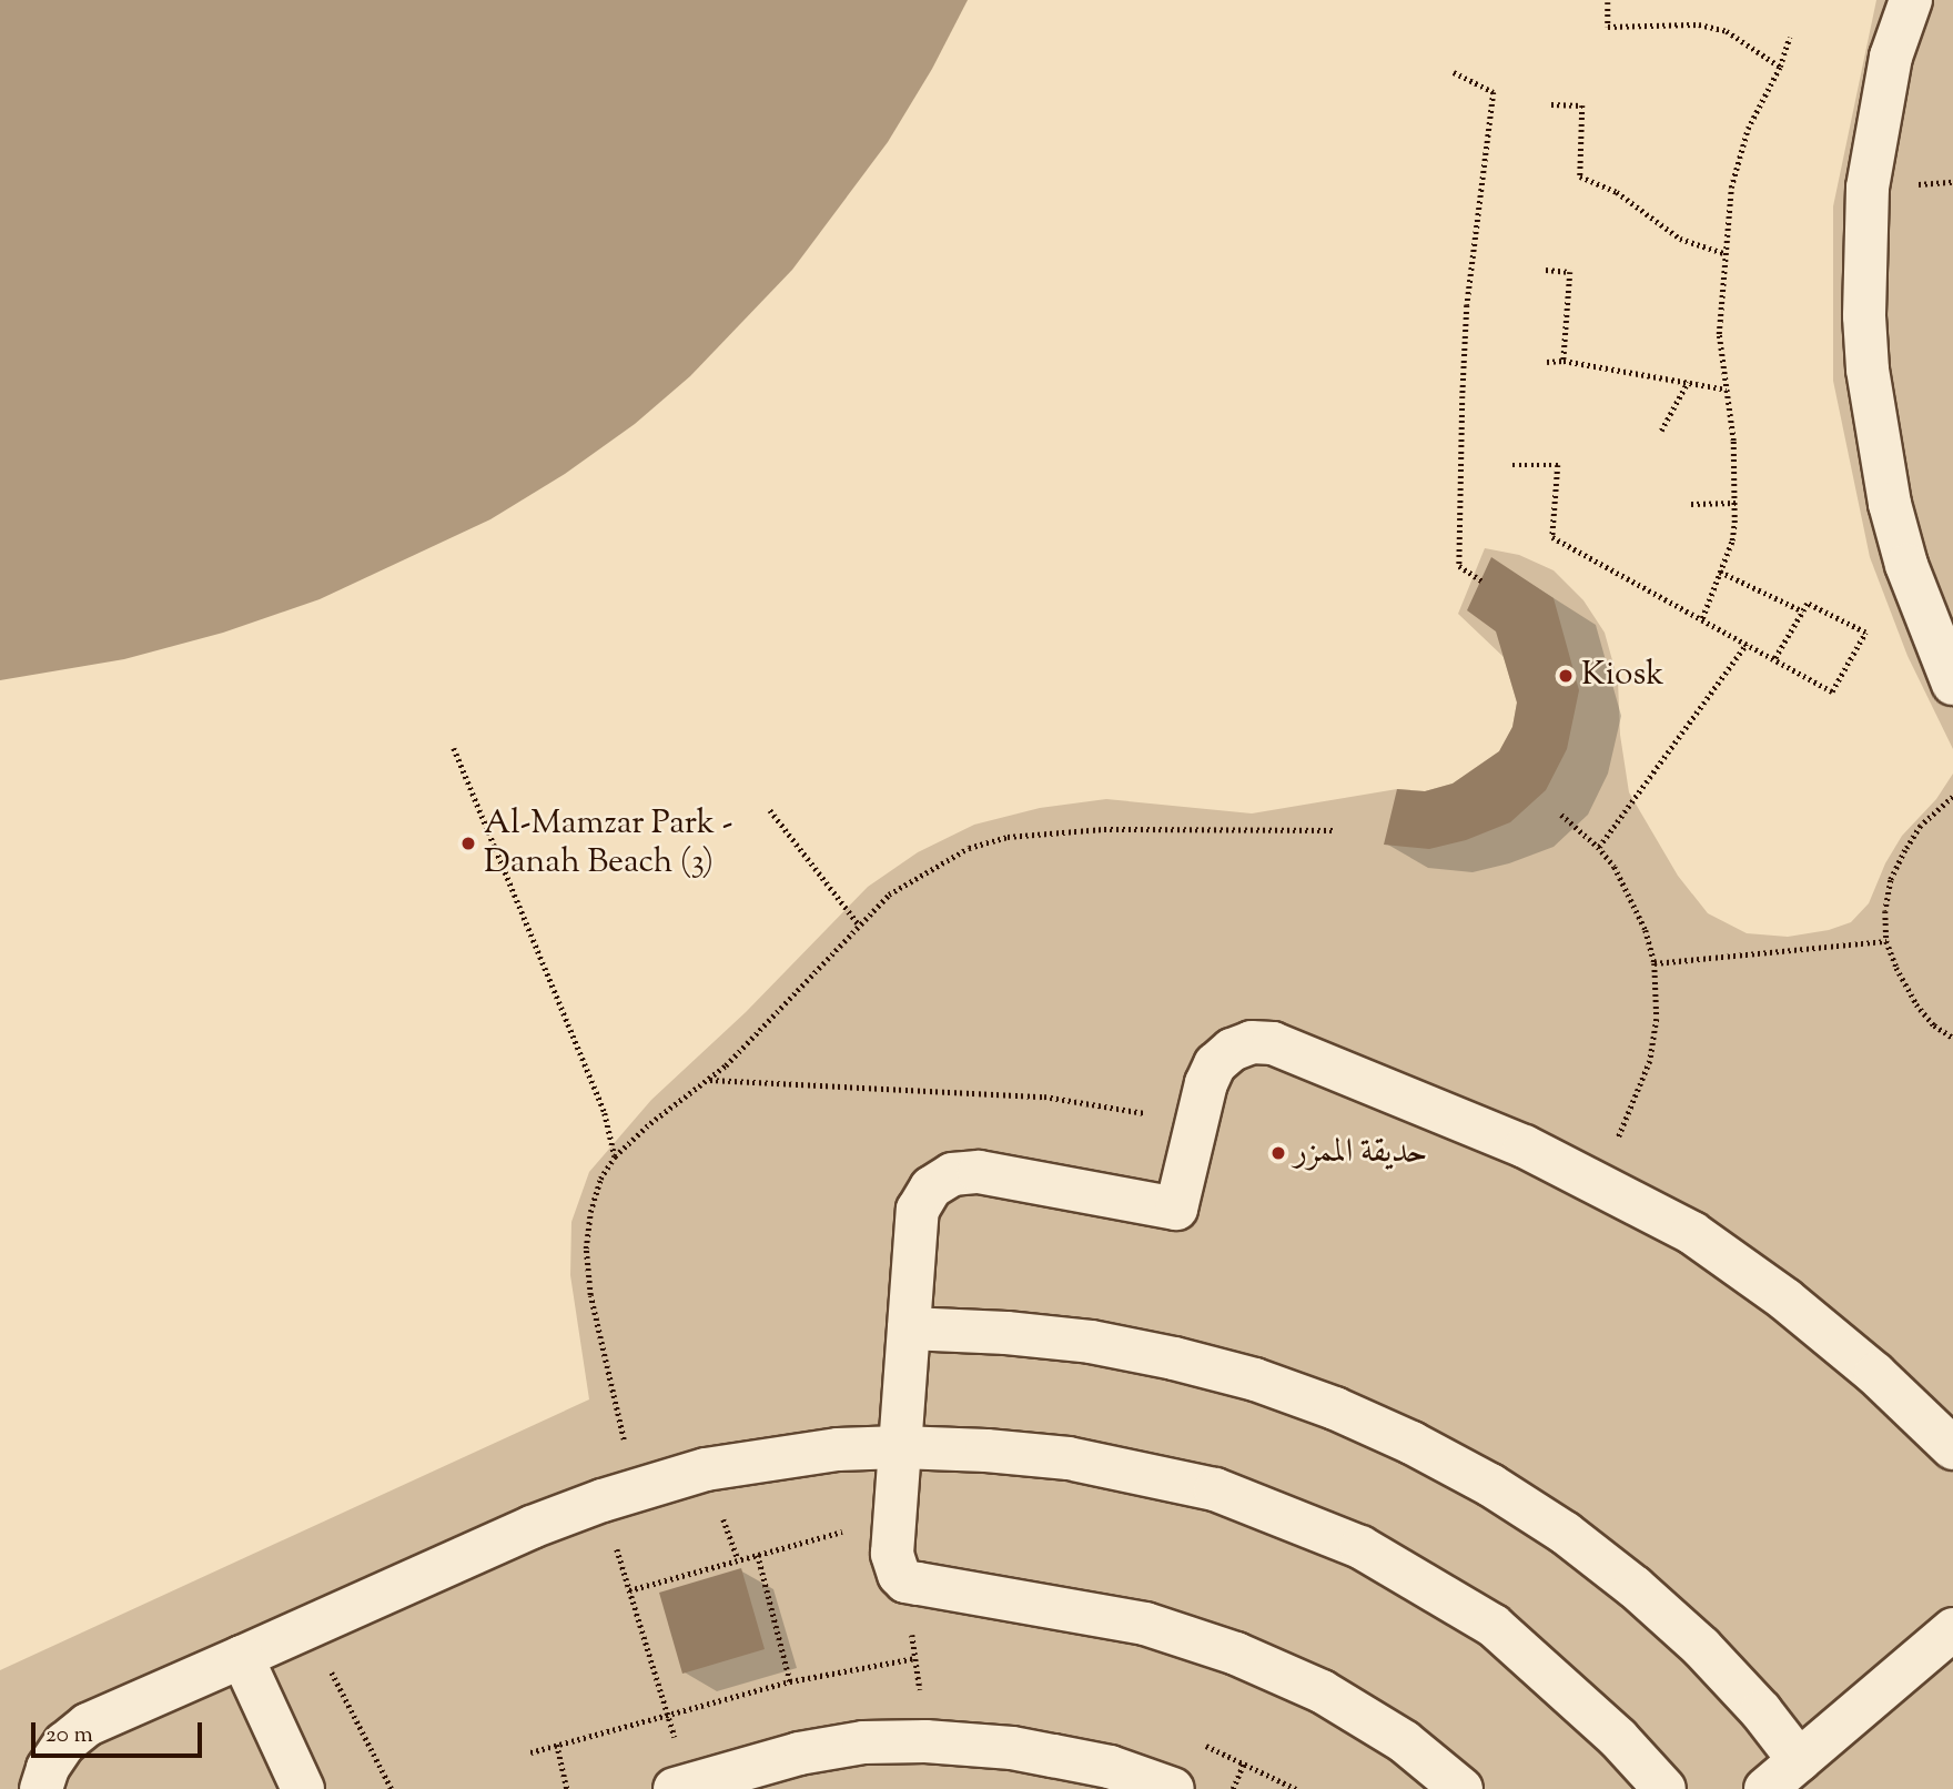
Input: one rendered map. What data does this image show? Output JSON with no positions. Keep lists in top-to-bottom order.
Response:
{
  "places": ["Kiosk", "Al-Mamzar Park - Danah Beach (3)", "حديقة الممزر"],
  "scale_bar": "20 m"
}
